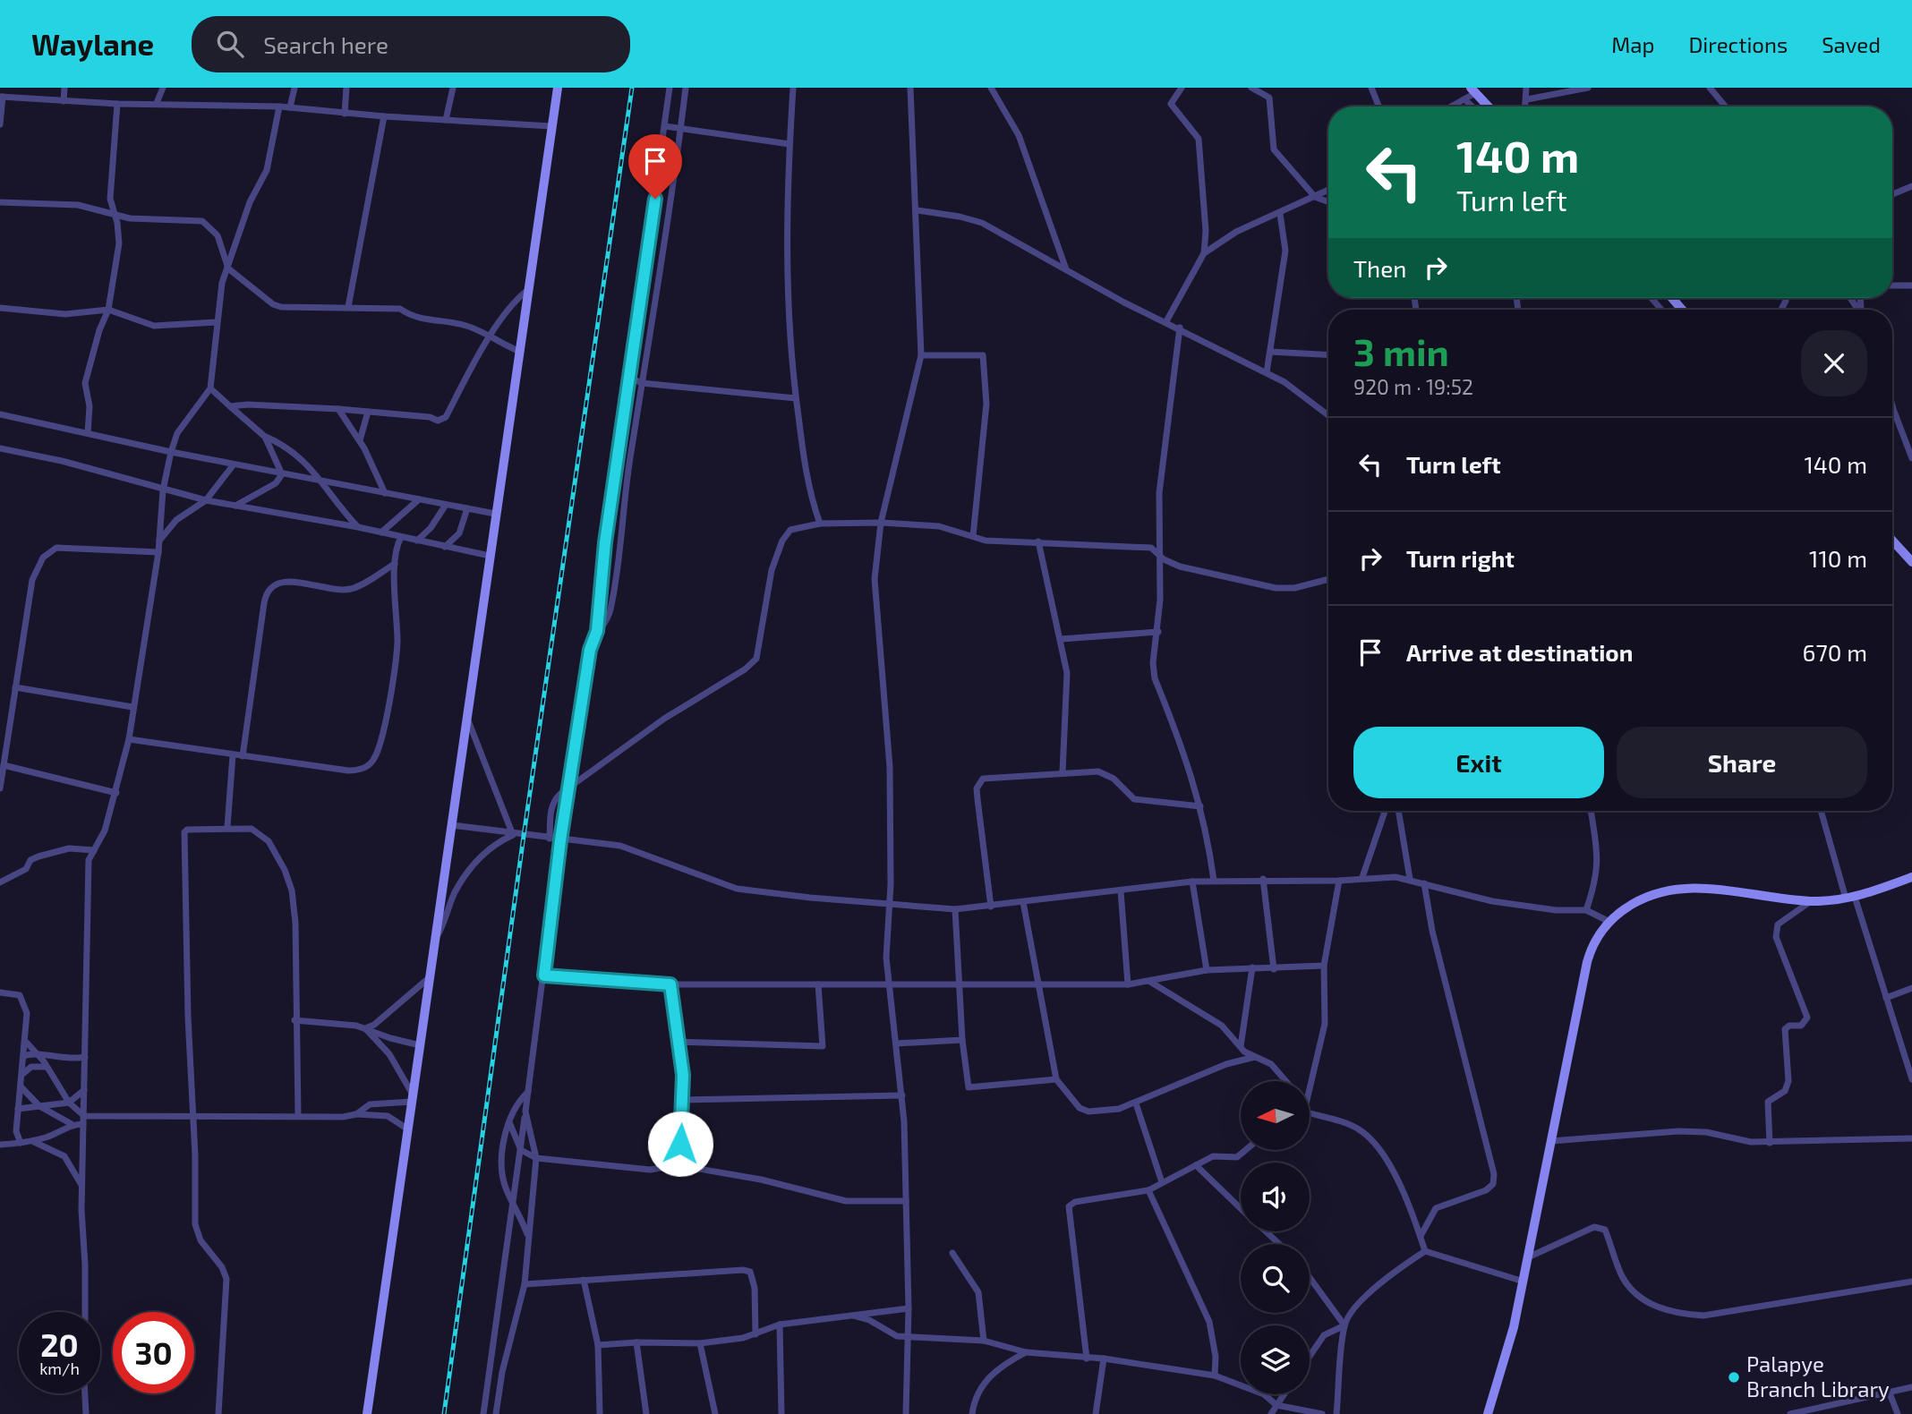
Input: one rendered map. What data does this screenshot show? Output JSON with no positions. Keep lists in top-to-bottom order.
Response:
{
  "places": ["Palapye Branch Library"],
  "north": "left",
  "page": {
    "header": "Waylane",
    "search": "Search here",
    "nav": ["Map", "Directions", "Saved"],
    "turn": ["140 m", "Turn left"],
    "then": "Then",
    "heading": ["3 min", "920 m · 19:52"],
    "list": [
      {
        "name": "Turn left",
        "value": "140 m"
      },
      {
        "name": "Turn right",
        "value": "110 m"
      },
      {
        "name": "Arrive at destination",
        "value": "670 m"
      }
    ],
    "buttons": ["Exit", "Share"],
    "speed": "20 km/h",
    "limit": "30"
  }
}
